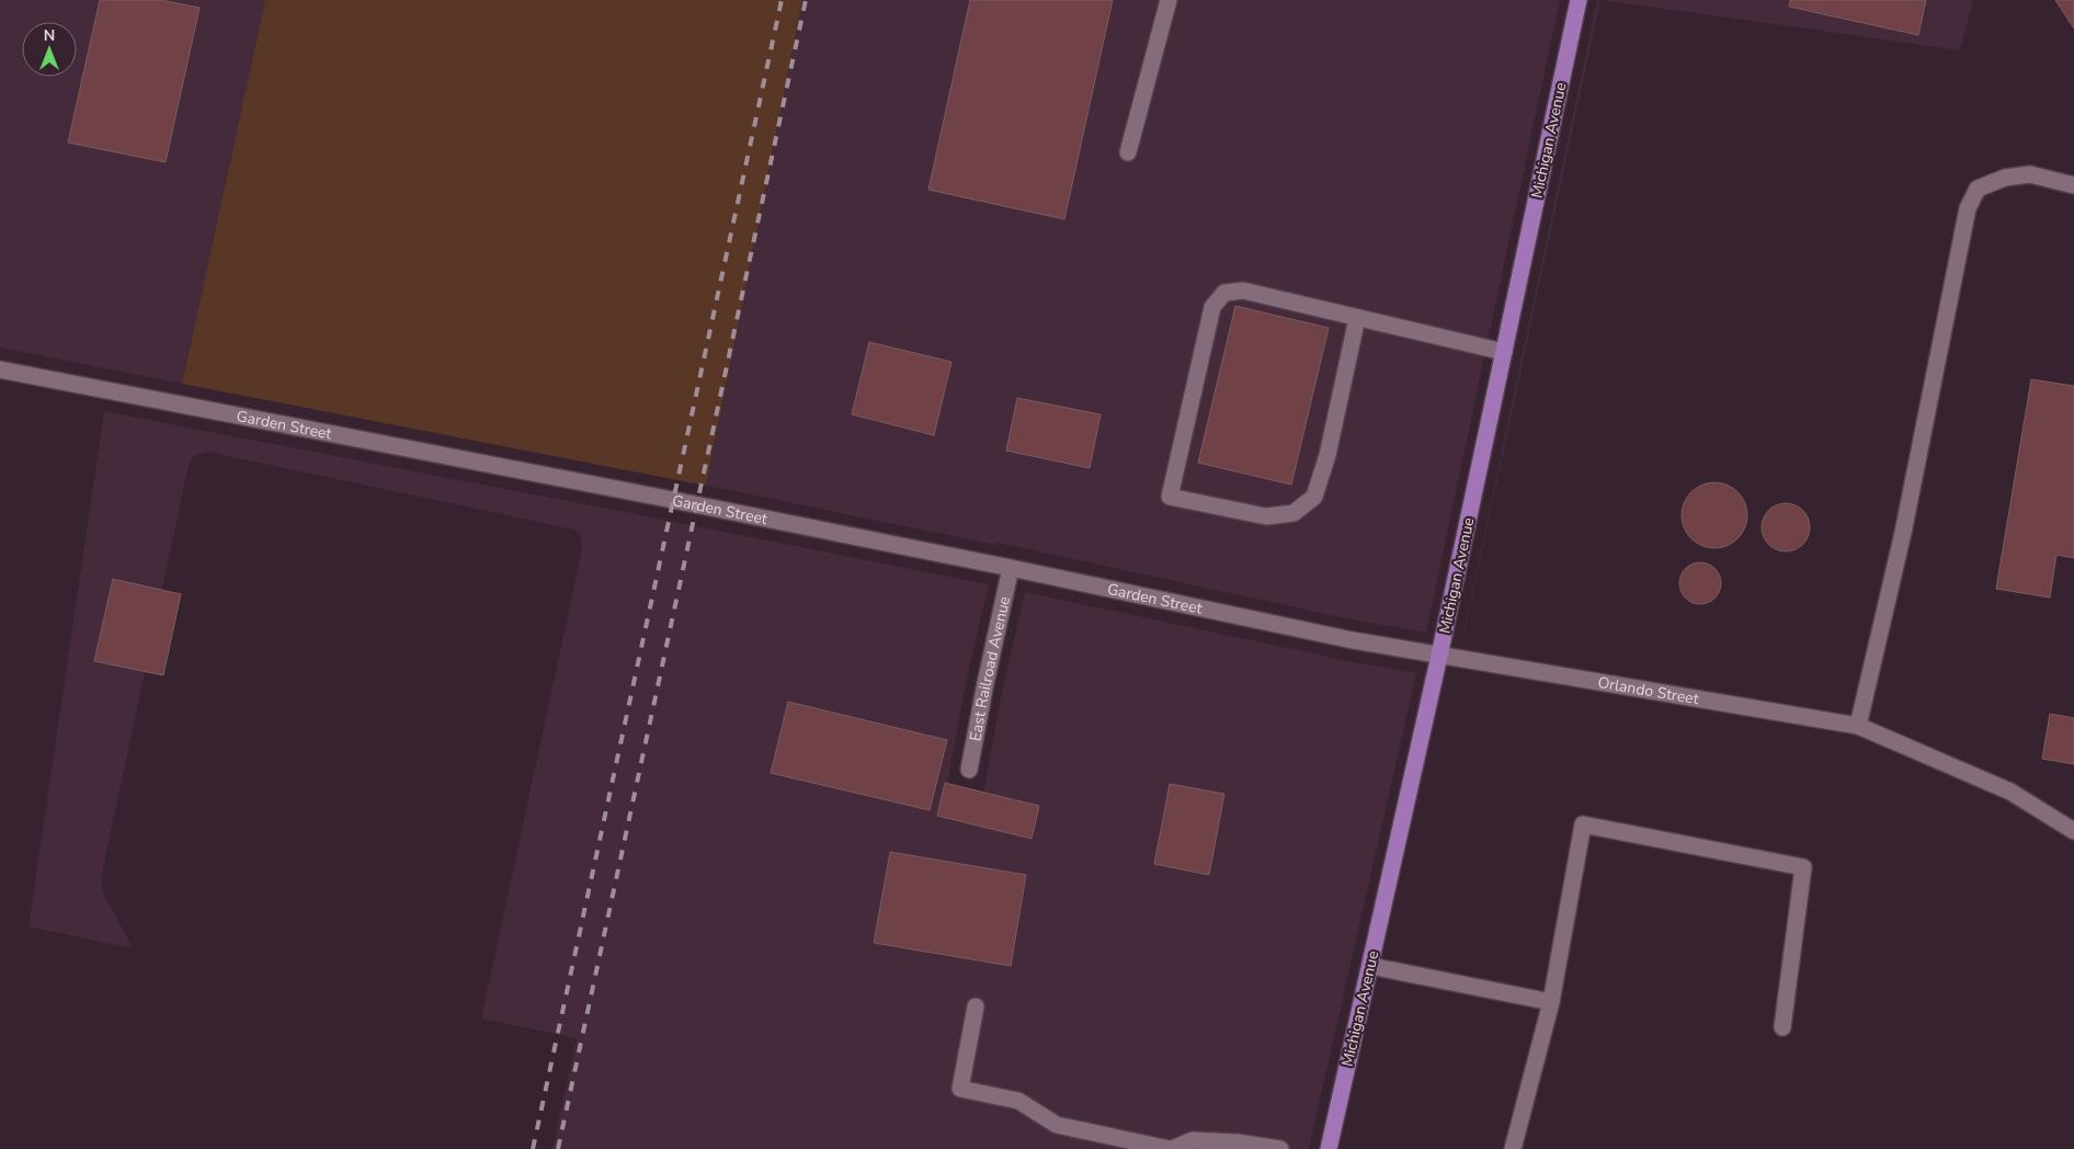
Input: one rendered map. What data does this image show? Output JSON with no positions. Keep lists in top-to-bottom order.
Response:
{
  "streets": {
    "main road": ["Michigan Avenue"],
    "street": ["Garden Street", "East Railroad Avenue", "Orlando Street"]
  },
  "crossings": [
    ["Michigan Avenue", "Garden Street"],
    ["Michigan Avenue", "Orlando Street"],
    ["Garden Street", "East Railroad Avenue"],
    ["Garden Street", "Orlando Street"]
  ],
  "north": "top"
}
